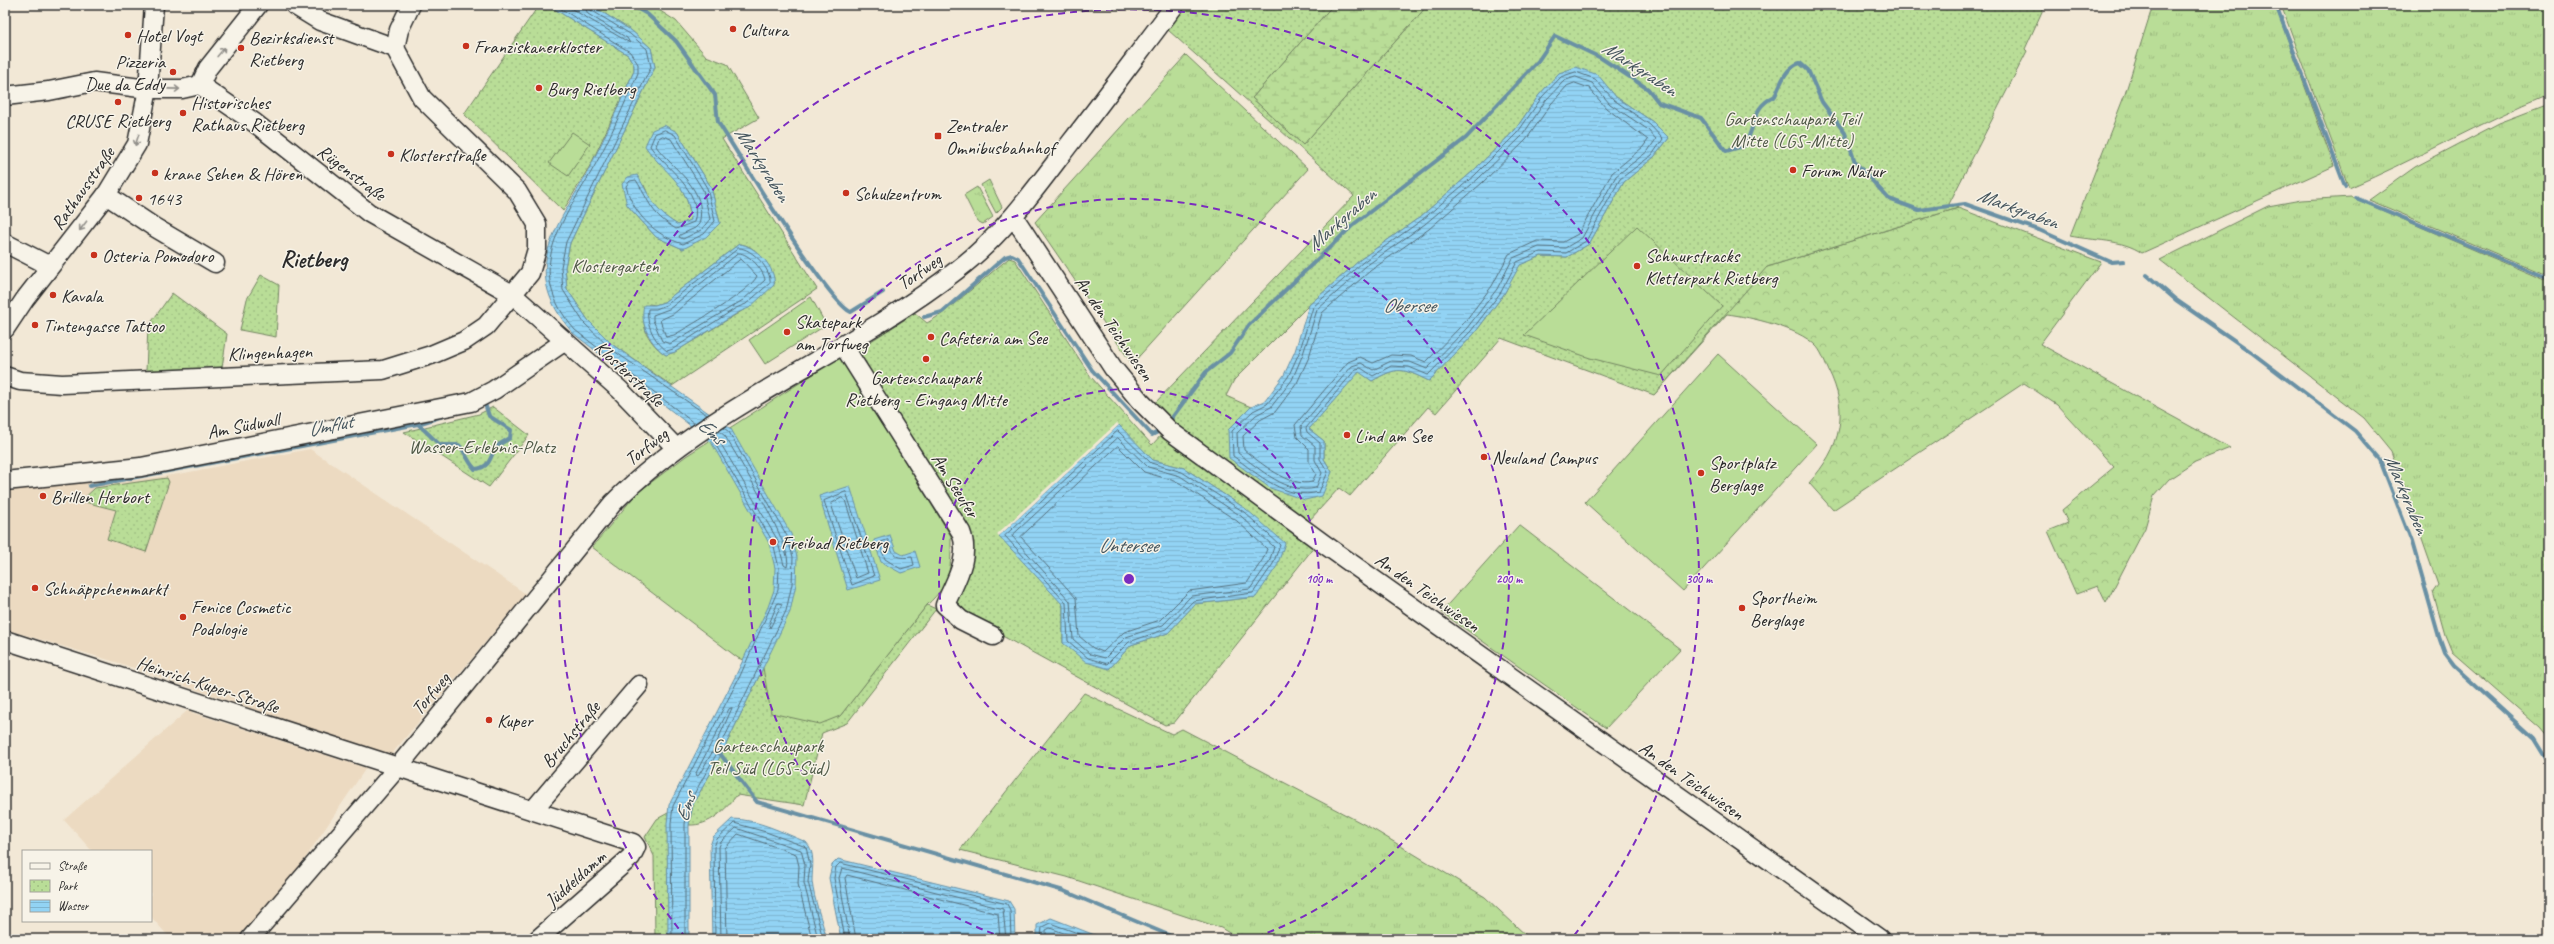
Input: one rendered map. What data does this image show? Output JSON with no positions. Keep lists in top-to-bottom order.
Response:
{
  "streets": {
    "street": [
      "Rügenstraße",
      "Rathausstraße",
      "Torfweg",
      "An den Teichwiesen",
      "Klingenhagen",
      "Klosterstraße",
      "Am Südwall",
      "Am Seeufer",
      "Heinrich-Kuper-Straße",
      "Bruchstraße",
      "Jüddeldamm"
    ]
  },
  "crossings": [
    ["Rügenstraße", "Klingenhagen"],
    ["Rügenstraße", "Klosterstraße"],
    ["Torfweg", "An den Teichwiesen"],
    ["Torfweg", "Klosterstraße"],
    ["Torfweg", "Am Seeufer"],
    ["Torfweg", "Heinrich-Kuper-Straße"],
    ["Klingenhagen", "Klosterstraße"],
    ["Klosterstraße", "Am Südwall"],
    ["Bruchstraße", "Jüddeldamm"]
  ],
  "one_way": ["Rathausstraße"],
  "districts": ["Rietberg"],
  "water": [
    "Markgraben",
    "Obersee",
    "Umflut",
    "Ems",
    "Untersee"
  ],
  "parks": [
    "Gartenschaupark Teil Mitte (LGS-Mitte)",
    "Klostergarten",
    "Wasser-Erlebnis-Platz",
    "Gartenschaupark Teil Süd (LGS-Süd)"
  ],
  "places": {
    "other": [
      "Cultura",
      "Hotel Vogt",
      "Franziskanerkloster",
      "Bezirksdienst Rietberg",
      "Pizzeria Due da Eddy",
      "Burg Rietberg",
      "CRUSE Rietberg",
      "Historisches Rathaus Rietberg",
      "Klosterstraße",
      "Forum Natur",
      "krane Sehen & Hören",
      "Schulzentrum",
      "1643",
      "Osteria Pomodoro",
      "Schnurstracks Kletterpark Rietberg",
      "Kavala",
      "Tintengasse Tattoo",
      "Skatepark am Torfweg",
      "Cafeteria am See",
      "Gartenschaupark Rietberg - Eingang Mitte",
      "Lind am See",
      "Neuland Campus",
      "Sportplatz Berglage",
      "Brillen Herbort",
      "Freibad Rietberg",
      "Schnäppchenmarkt",
      "Sportheim Berglage",
      "Fenice Cosmetic Podologie",
      "Kuper"
    ],
    "transit": ["Zentraler Omnibusbahnhof"]
  },
  "legend": ["Straße", "Park", "Wasser"],
  "rings": ["100 m", "200 m", "300 m"]
}
